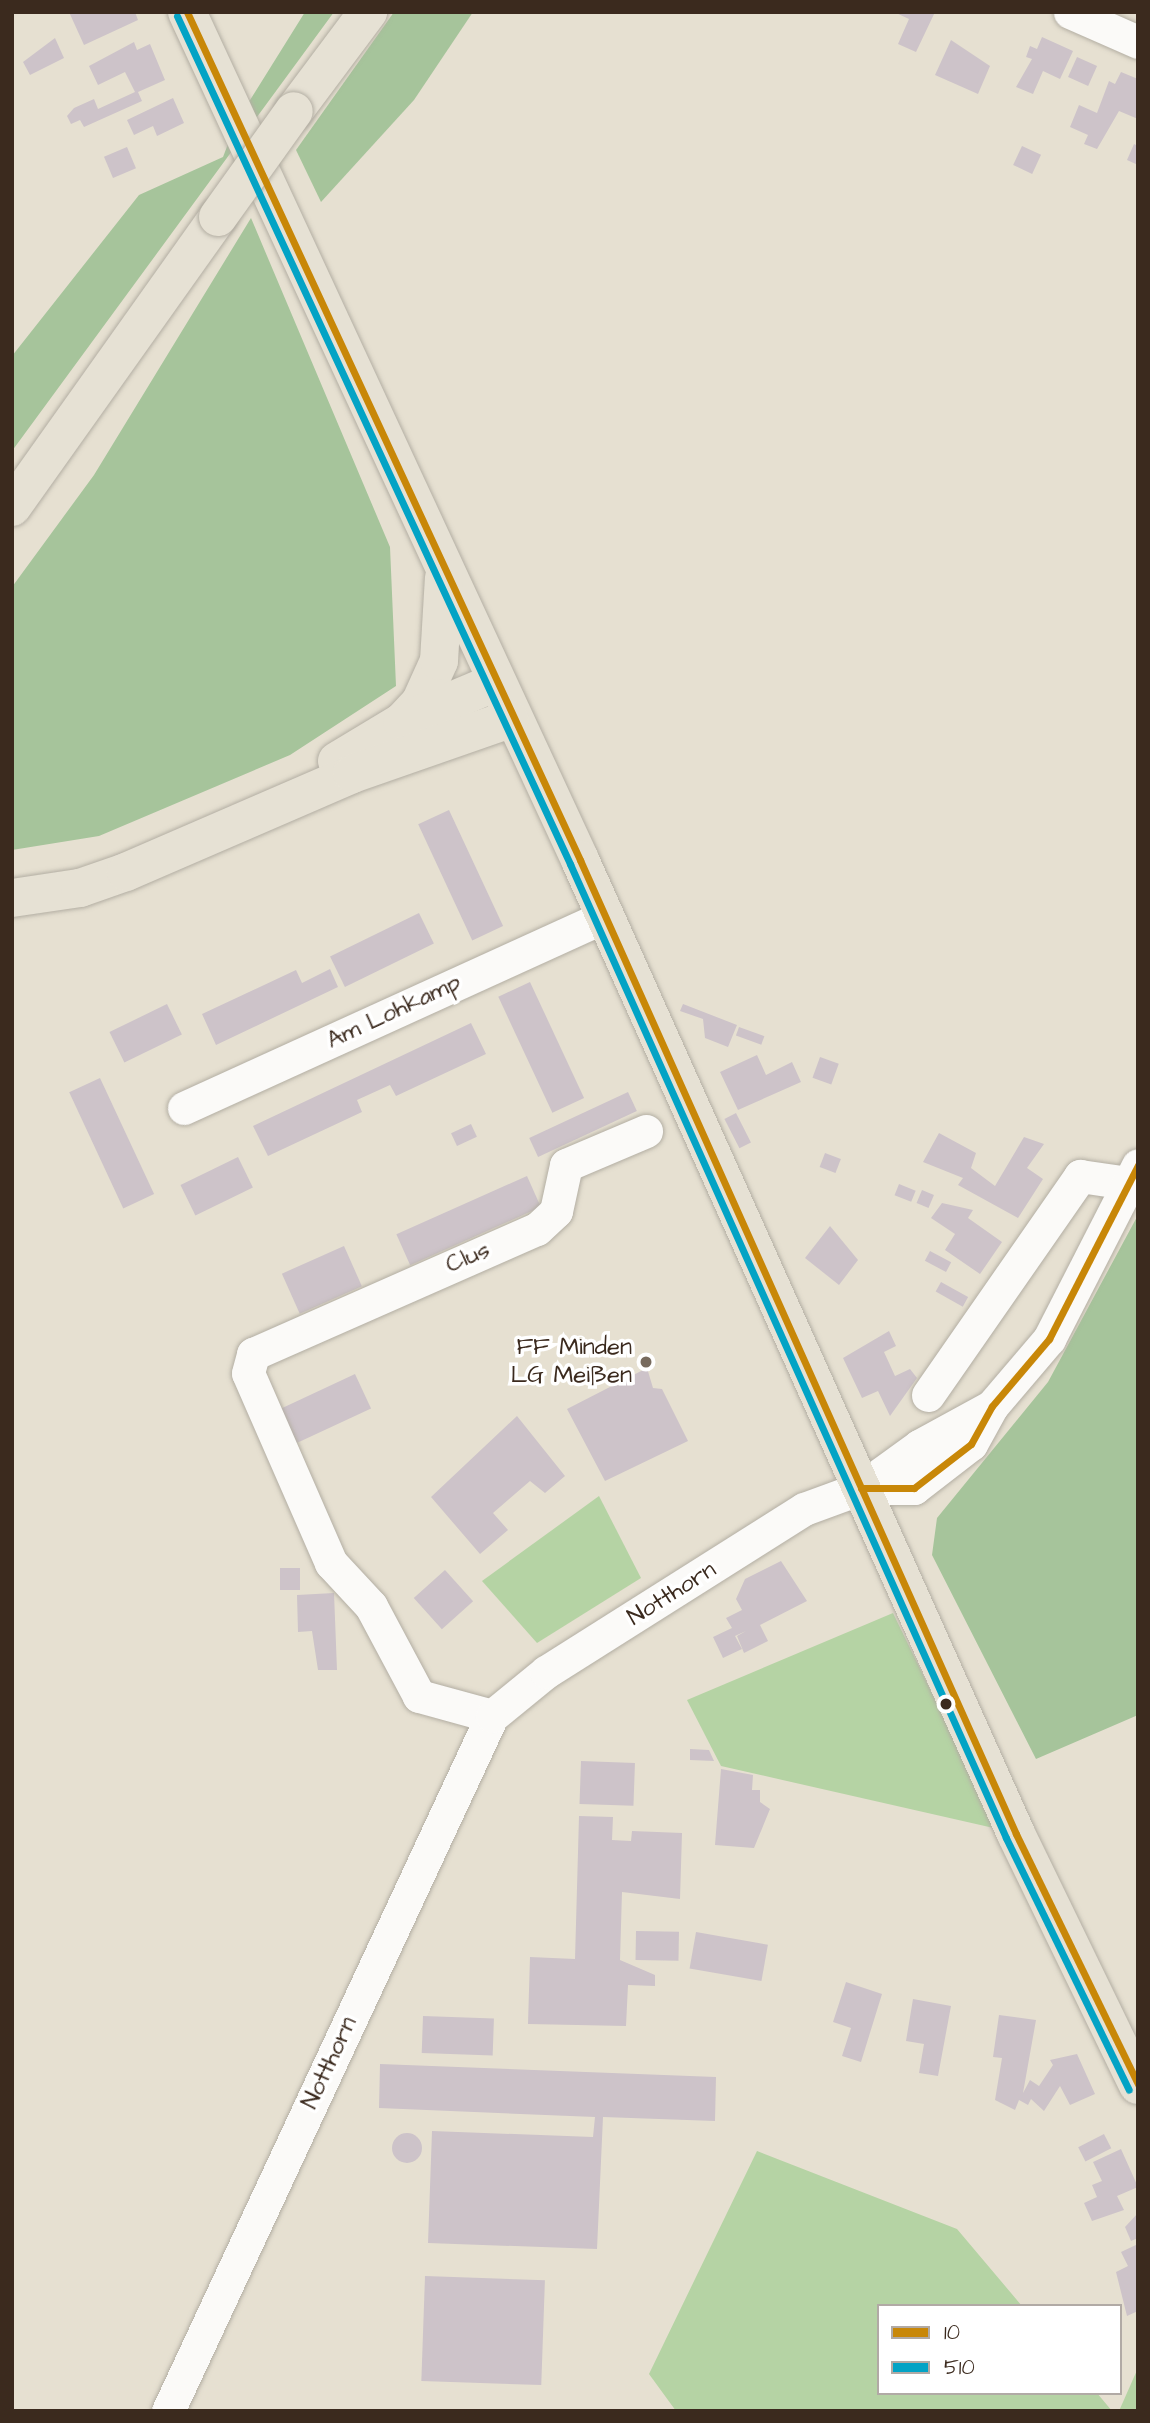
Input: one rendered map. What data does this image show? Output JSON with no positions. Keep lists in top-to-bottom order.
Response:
{
  "streets": {
    "street": ["Am Lohkamp", "Clus", "Notthorn"]
  },
  "crossings": [
    ["Clus", "Notthorn"]
  ],
  "places": ["FF Minden LG Meißen"],
  "lines": ["transit line 10", "transit line 510"],
  "legend": ["10", "510"]
}
